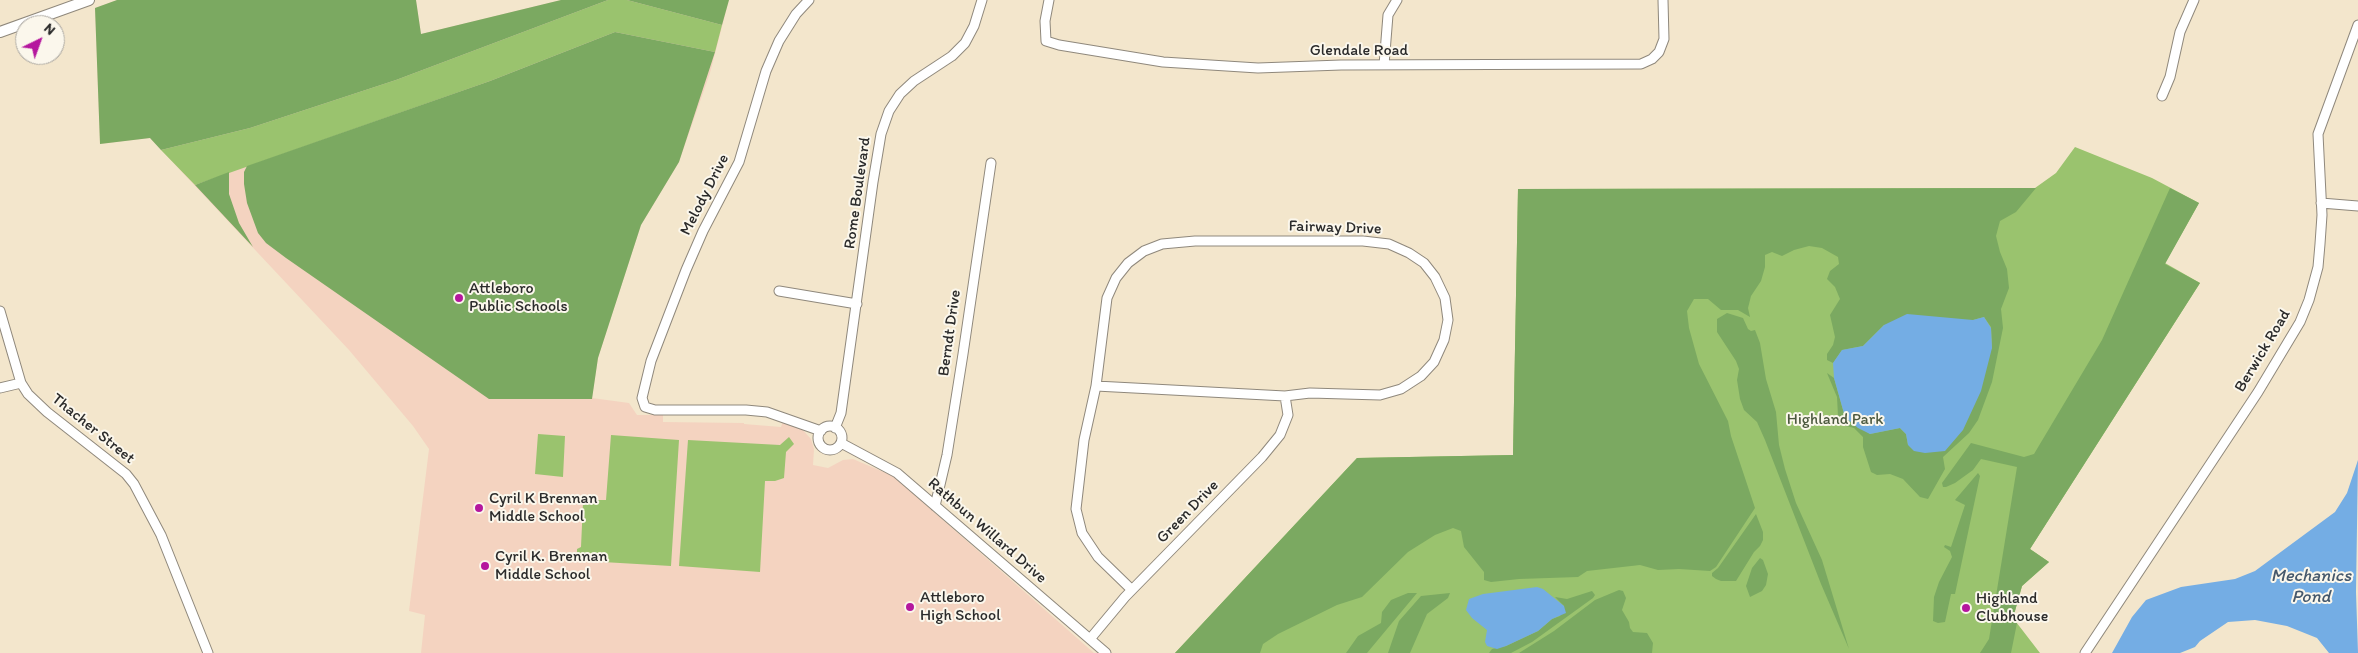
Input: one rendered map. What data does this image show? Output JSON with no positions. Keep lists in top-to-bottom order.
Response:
{
  "streets": {
    "street": [
      "Glendale Road",
      "Rome Boulevard",
      "Melody Drive",
      "Fairway Drive",
      "Berndt Drive",
      "Berwick Road",
      "Thacher Street",
      "Green Drive",
      "Rathbun Willard Drive"
    ]
  },
  "crossings": [
    ["Rome Boulevard", "Melody Drive"],
    ["Rome Boulevard", "Rathbun Willard Drive"],
    ["Melody Drive", "Rathbun Willard Drive"],
    ["Fairway Drive", "Green Drive"],
    ["Berndt Drive", "Rathbun Willard Drive"],
    ["Green Drive", "Rathbun Willard Drive"]
  ],
  "water": ["Mechanics Pond"],
  "parks": ["Highland Park"],
  "places": [
    "Attleboro Public Schools",
    "Cyril K Brennan Middle School",
    "Cyril K. Brennan Middle School",
    "Attleboro High School",
    "Highland Clubhouse"
  ],
  "north": "top right"
}
